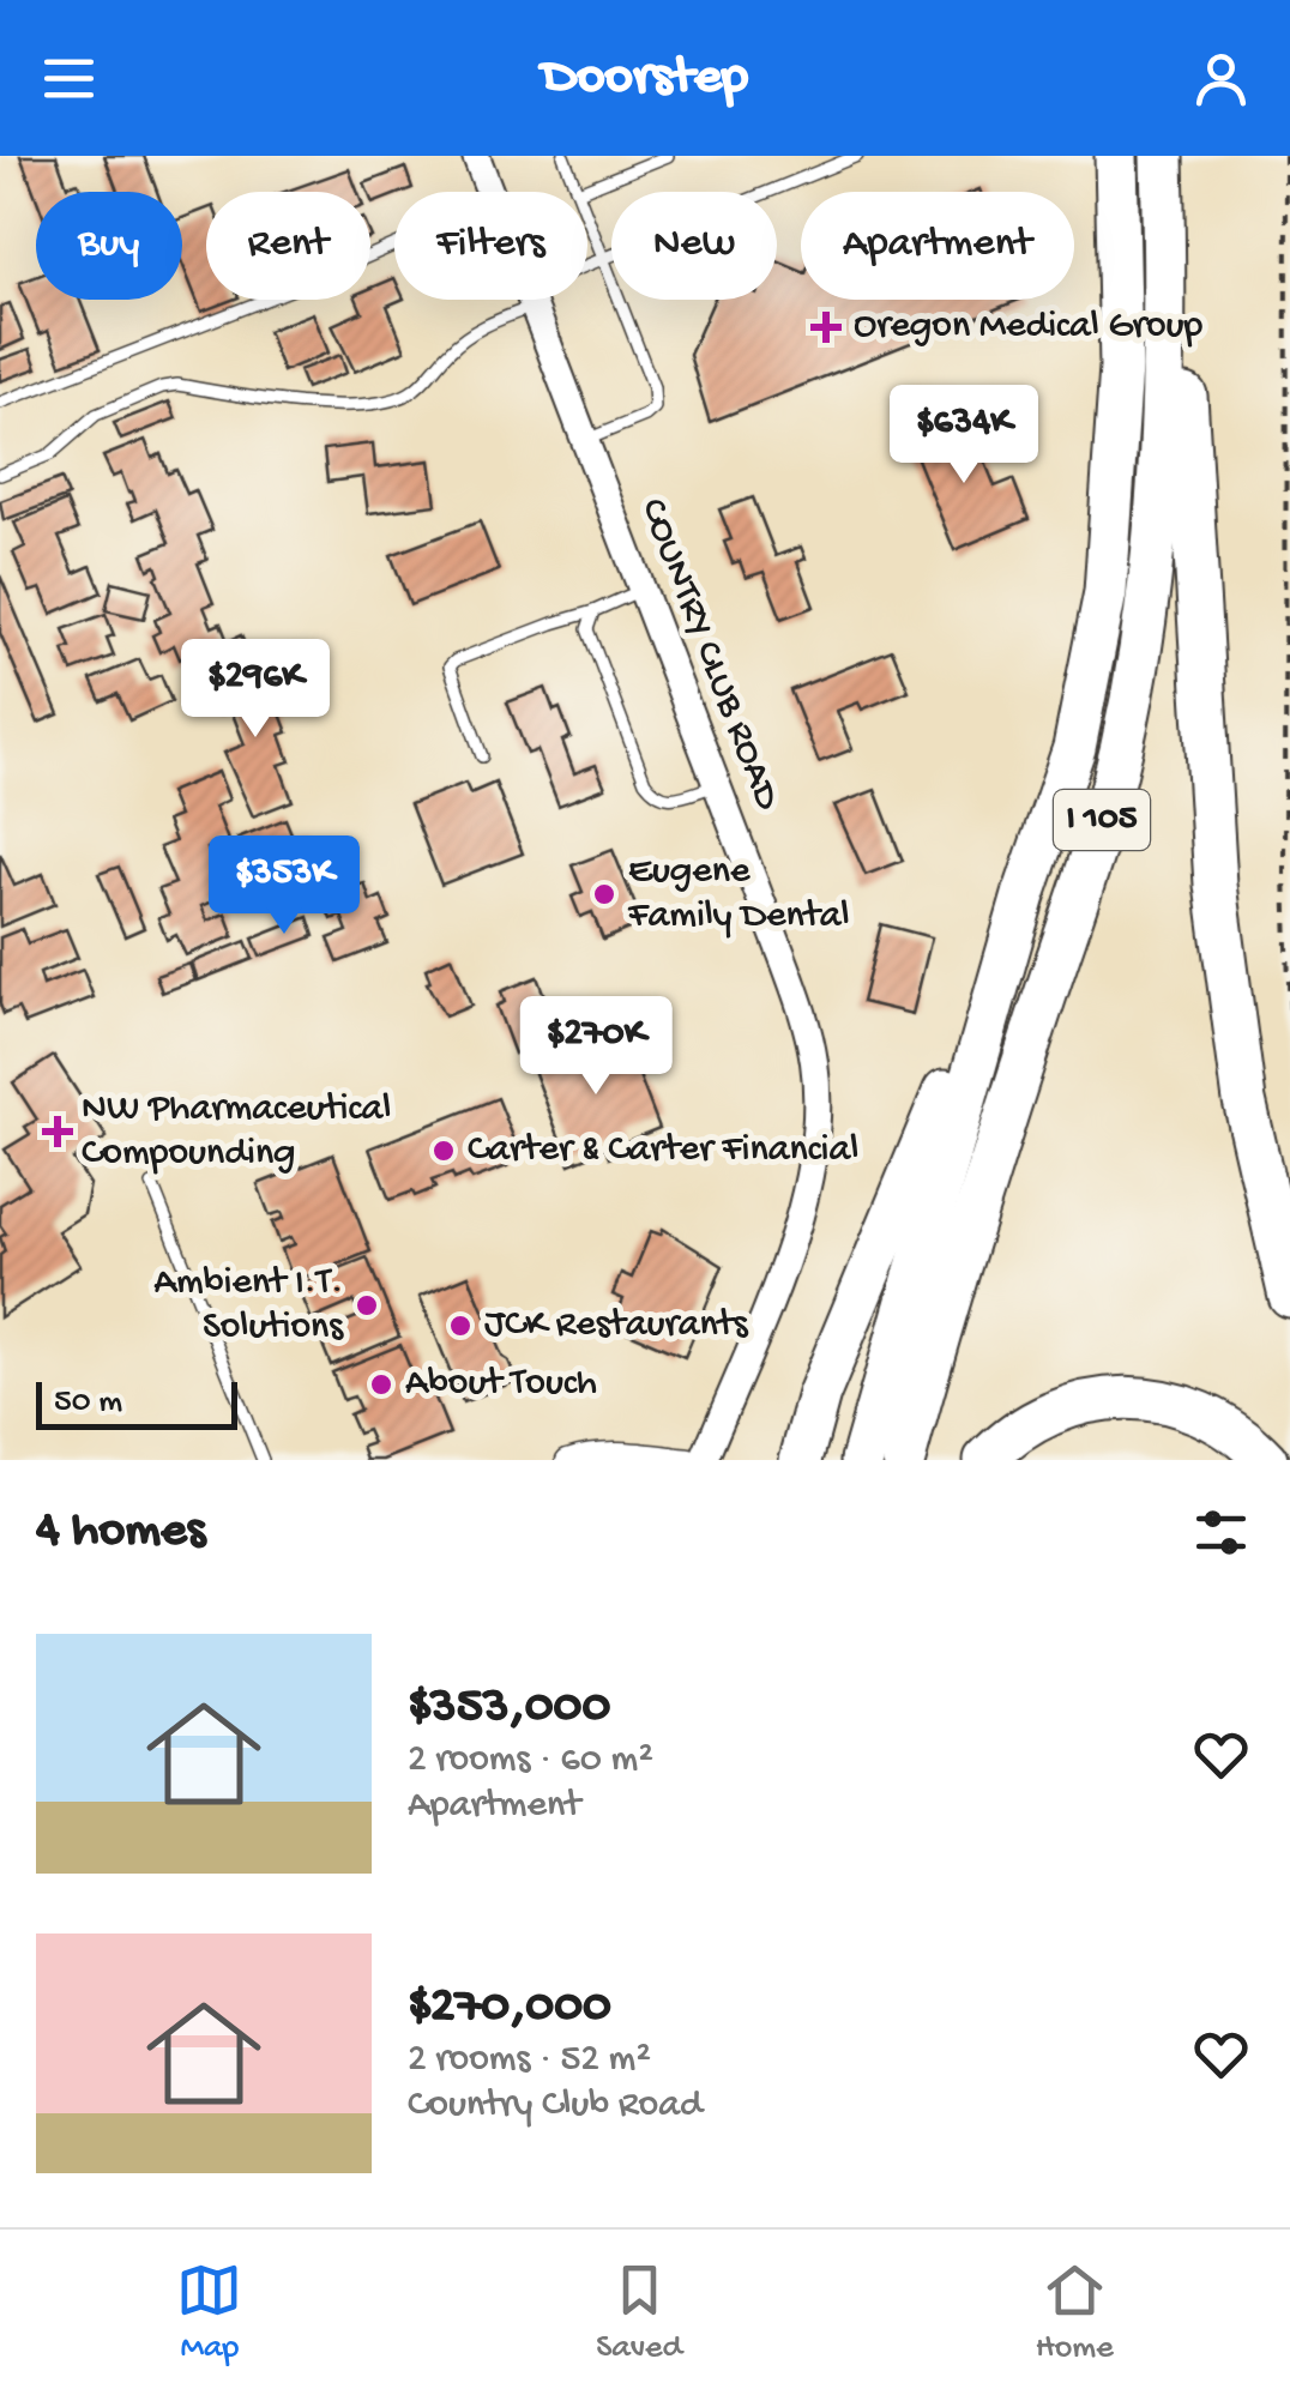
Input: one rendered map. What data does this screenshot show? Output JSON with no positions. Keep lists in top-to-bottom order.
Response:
{
  "streets": {
    "highway": ["I 105"],
    "street": ["COUNTRY CLUB ROAD"]
  },
  "places": {
    "health": ["Oregon Medical Group", "NW Pharmaceutical Compounding"],
    "other": [
      "Eugene Family Dental",
      "Carter & Carter Financial",
      "Ambient I.T. Solutions",
      "JCK Restaurants",
      "About Touch"
    ]
  },
  "scale_bar": "50 m",
  "page": {
    "header": "Doorstep",
    "chip": [
      "Buy",
      "Rent",
      "Filters",
      "New",
      "Apartment"
    ],
    "price": [
      "$634K",
      "$296K",
      "$353K",
      "$270K"
    ],
    "scale": "50 m",
    "heading": "4 homes",
    "list": [
      {
        "name": "$353,000",
        "note": "2 rooms · 60 m² · Apartment"
      },
      {
        "name": "$270,000",
        "note": "2 rooms · 52 m² · Country Club Road"
      }
    ],
    "tabs": ["Map", "Saved", "Home"]
  }
}
